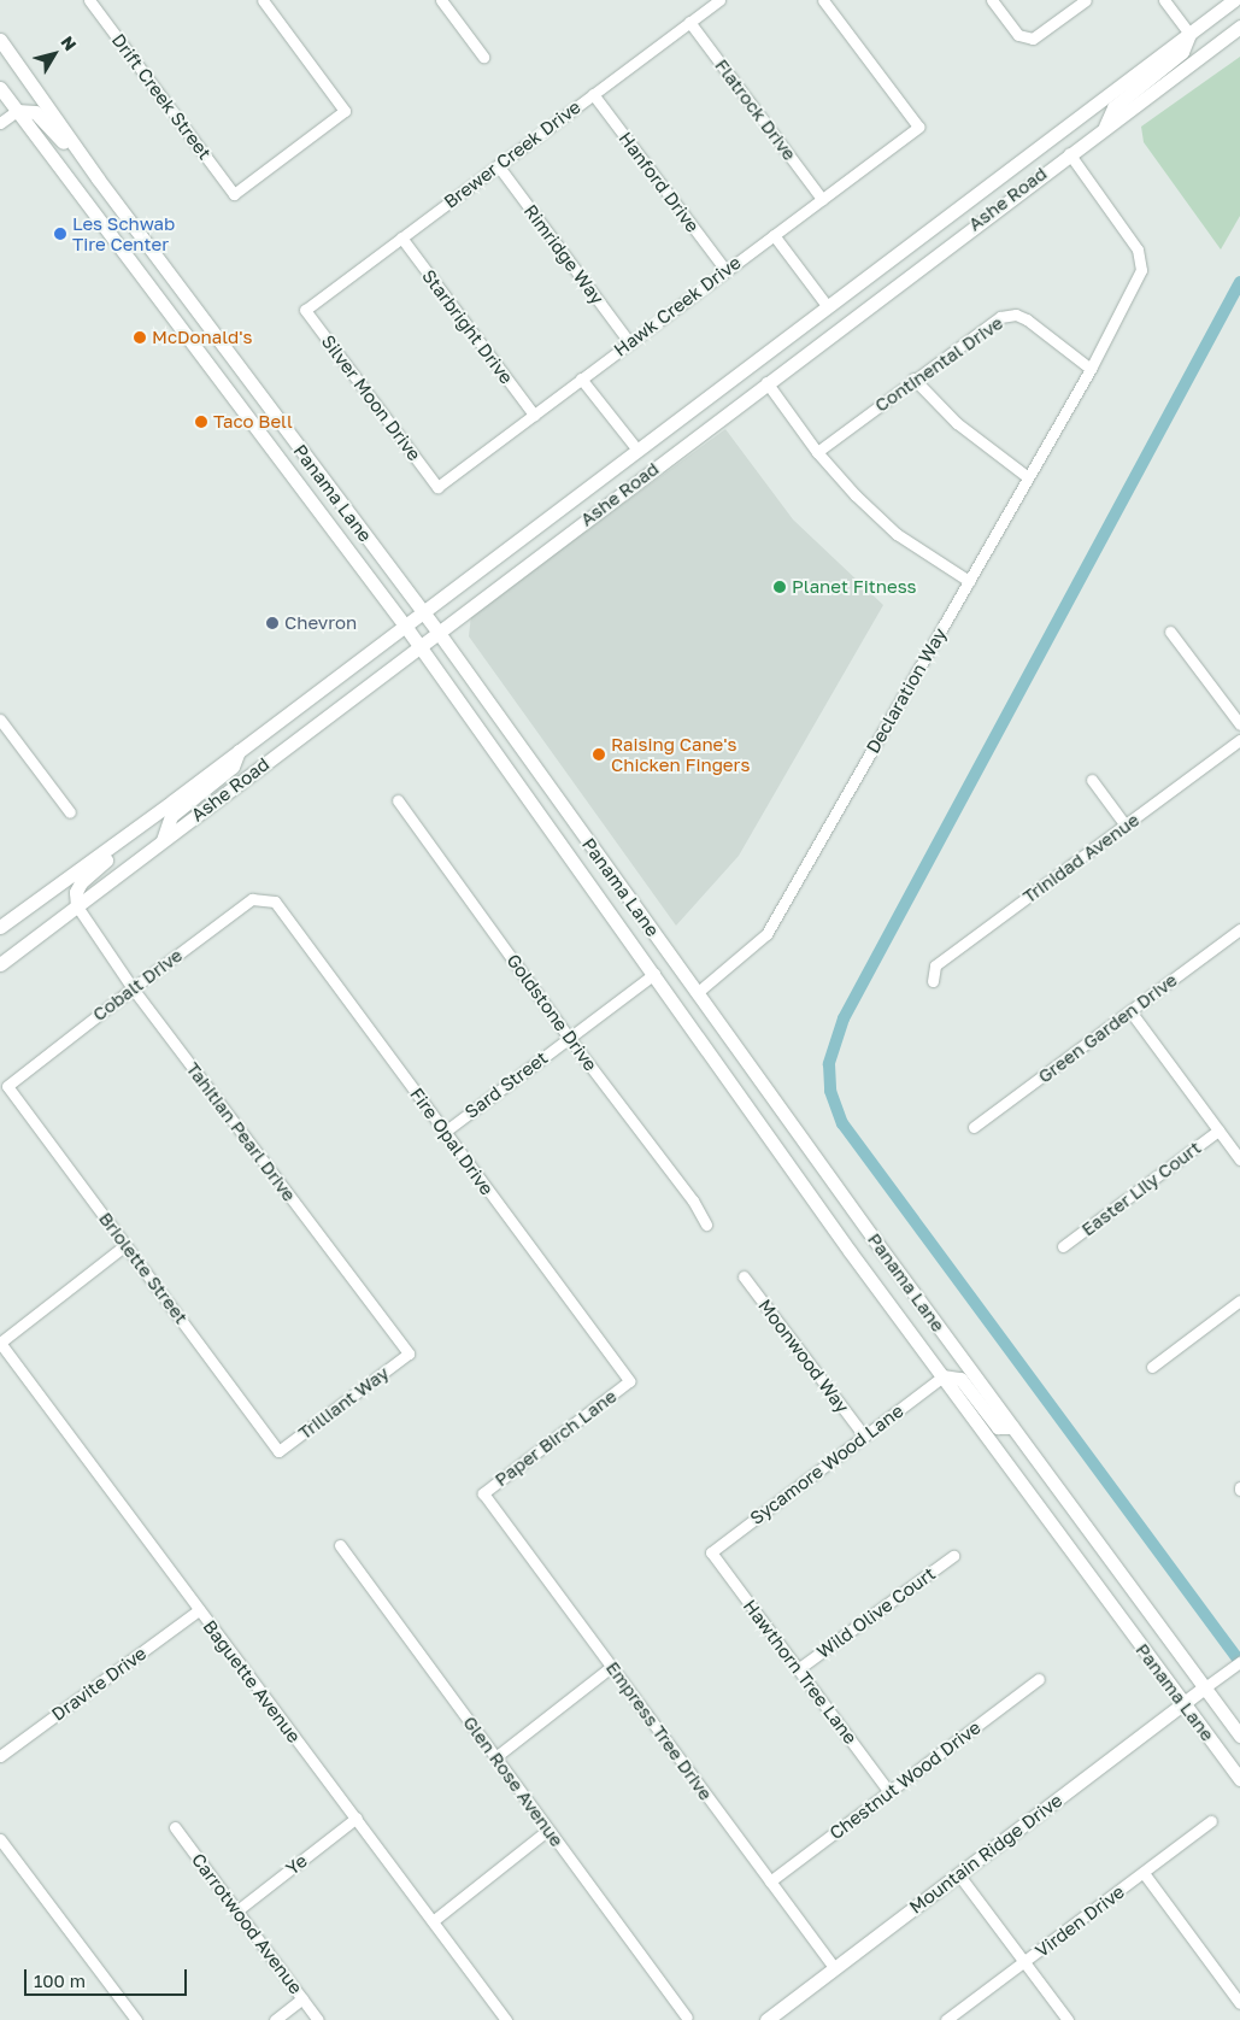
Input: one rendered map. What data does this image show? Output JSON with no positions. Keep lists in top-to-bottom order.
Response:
{
  "streets": {
    "main road": ["Ashe Road", "Panama Lane", "Mountain Ridge Drive"],
    "street": [
      "Drift Creek Street",
      "Flatrock Drive",
      "Brewer Creek Drive",
      "Hanford Drive",
      "Rimridge Way",
      "Hawk Creek Drive",
      "Starbright Drive",
      "Continental Drive",
      "Silver Moon Drive",
      "Declaration Way",
      "Trinidad Avenue",
      "Cobalt Drive",
      "Goldstone Drive",
      "Green Garden Drive",
      "Sard Street",
      "Tahitian Pearl Drive",
      "Fire Opal Drive",
      "Easter Lily Court",
      "Briolette Street",
      "Moonwood Way",
      "Trilliant Way",
      "Paper Birch Lane",
      "Sycamore Wood Lane",
      "Wild Olive Court",
      "Hawthorn Tree Lane",
      "Baguette Avenue",
      "Dravite Drive",
      "Empress Tree Drive",
      "Chestnut Wood Drive",
      "Glen Rose Avenue",
      "Ye",
      "Virden Drive",
      "Carrotwood Avenue"
    ]
  },
  "crossings": [
    ["Flatrock Drive", "Brewer Creek Drive"],
    ["Flatrock Drive", "Hawk Creek Drive"],
    ["Brewer Creek Drive", "Hanford Drive"],
    ["Brewer Creek Drive", "Rimridge Way"],
    ["Brewer Creek Drive", "Starbright Drive"],
    ["Brewer Creek Drive", "Silver Moon Drive"],
    ["Hanford Drive", "Hawk Creek Drive"],
    ["Ashe Road", "Panama Lane"],
    ["Ashe Road", "Declaration Way"],
    ["Ashe Road", "Tahitian Pearl Drive"],
    ["Rimridge Way", "Hawk Creek Drive"],
    ["Hawk Creek Drive", "Starbright Drive"],
    ["Hawk Creek Drive", "Silver Moon Drive"],
    ["Continental Drive", "Declaration Way"],
    ["Panama Lane", "Declaration Way"],
    ["Panama Lane", "Sard Street"],
    ["Panama Lane", "Sycamore Wood Lane"],
    ["Panama Lane", "Mountain Ridge Drive"],
    ["Cobalt Drive", "Tahitian Pearl Drive"],
    ["Cobalt Drive", "Fire Opal Drive"],
    ["Cobalt Drive", "Briolette Street"],
    ["Goldstone Drive", "Sard Street"],
    ["Sard Street", "Fire Opal Drive"],
    ["Tahitian Pearl Drive", "Trilliant Way"],
    ["Fire Opal Drive", "Paper Birch Lane"],
    ["Briolette Street", "Trilliant Way"],
    ["Moonwood Way", "Sycamore Wood Lane"],
    ["Paper Birch Lane", "Empress Tree Drive"],
    ["Sycamore Wood Lane", "Hawthorn Tree Lane"],
    ["Wild Olive Court", "Hawthorn Tree Lane"],
    ["Hawthorn Tree Lane", "Chestnut Wood Drive"],
    ["Baguette Avenue", "Dravite Drive"],
    ["Baguette Avenue", "Ye"],
    ["Empress Tree Drive", "Chestnut Wood Drive"],
    ["Empress Tree Drive", "Mountain Ridge Drive"],
    ["Ye", "Carrotwood Avenue"]
  ],
  "places": [
    "Les Schwab Tire Center",
    "McDonald's",
    "Taco Bell",
    "Planet Fitness",
    "Chevron",
    "Raising Cane's Chicken Fingers"
  ],
  "scale_bar": "100 m",
  "north": "top right"
}
